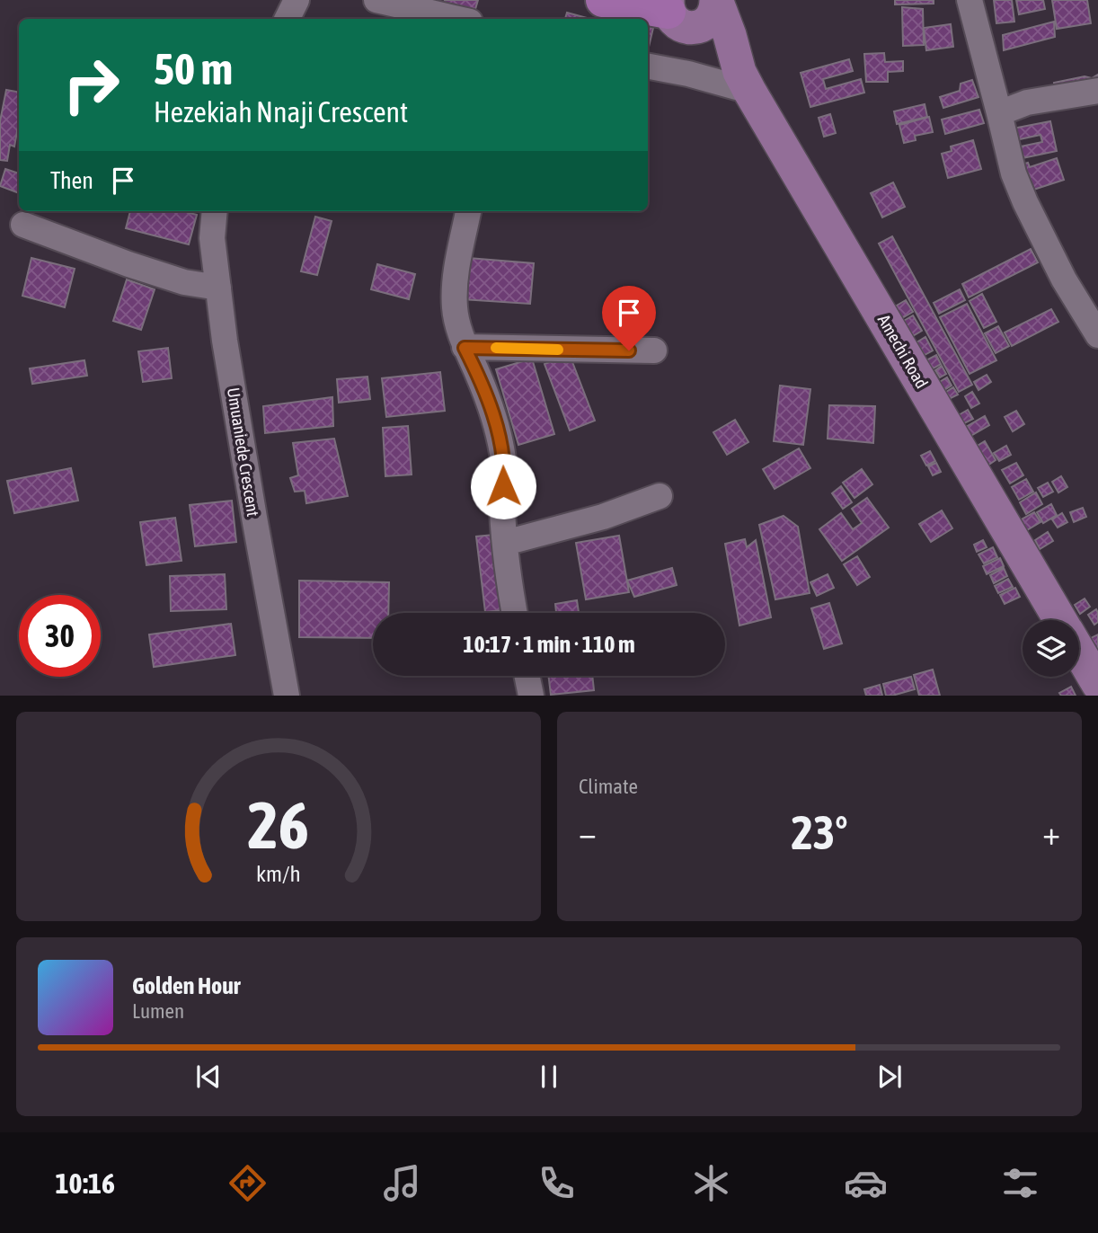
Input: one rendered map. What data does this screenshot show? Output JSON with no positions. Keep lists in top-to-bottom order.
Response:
{
  "streets": {
    "main road": ["Amechi Road"],
    "street": ["Umuaniede Crescent"]
  },
  "page": {
    "turn": ["50 m", "Hezekiah Nnaji Crescent"],
    "then": "Then",
    "limit": "30",
    "trip": "10:17 · 1 min · 110 m",
    "tile": "Climate",
    "heat": ["−", "23°", "+"],
    "song": ["Golden Hour", "Lumen"],
    "tabs": "10:16",
    "gauge": ["26", "km/h"]
  }
}
